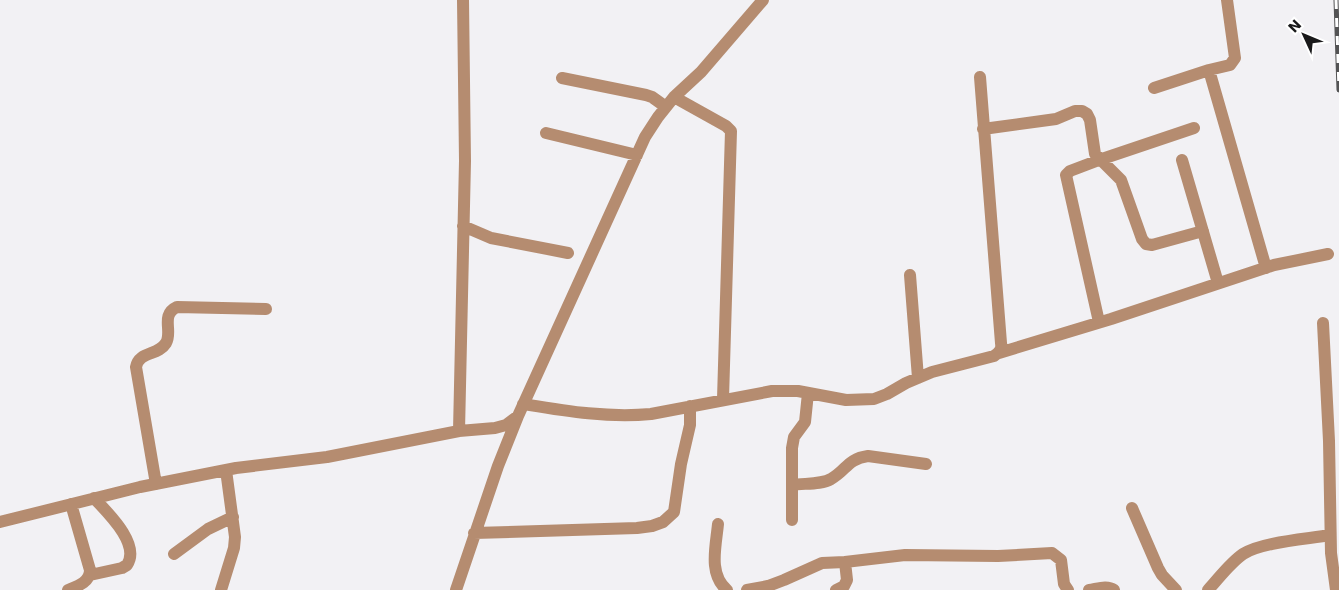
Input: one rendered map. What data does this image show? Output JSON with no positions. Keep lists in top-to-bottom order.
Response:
{
  "north": "top left"
}
